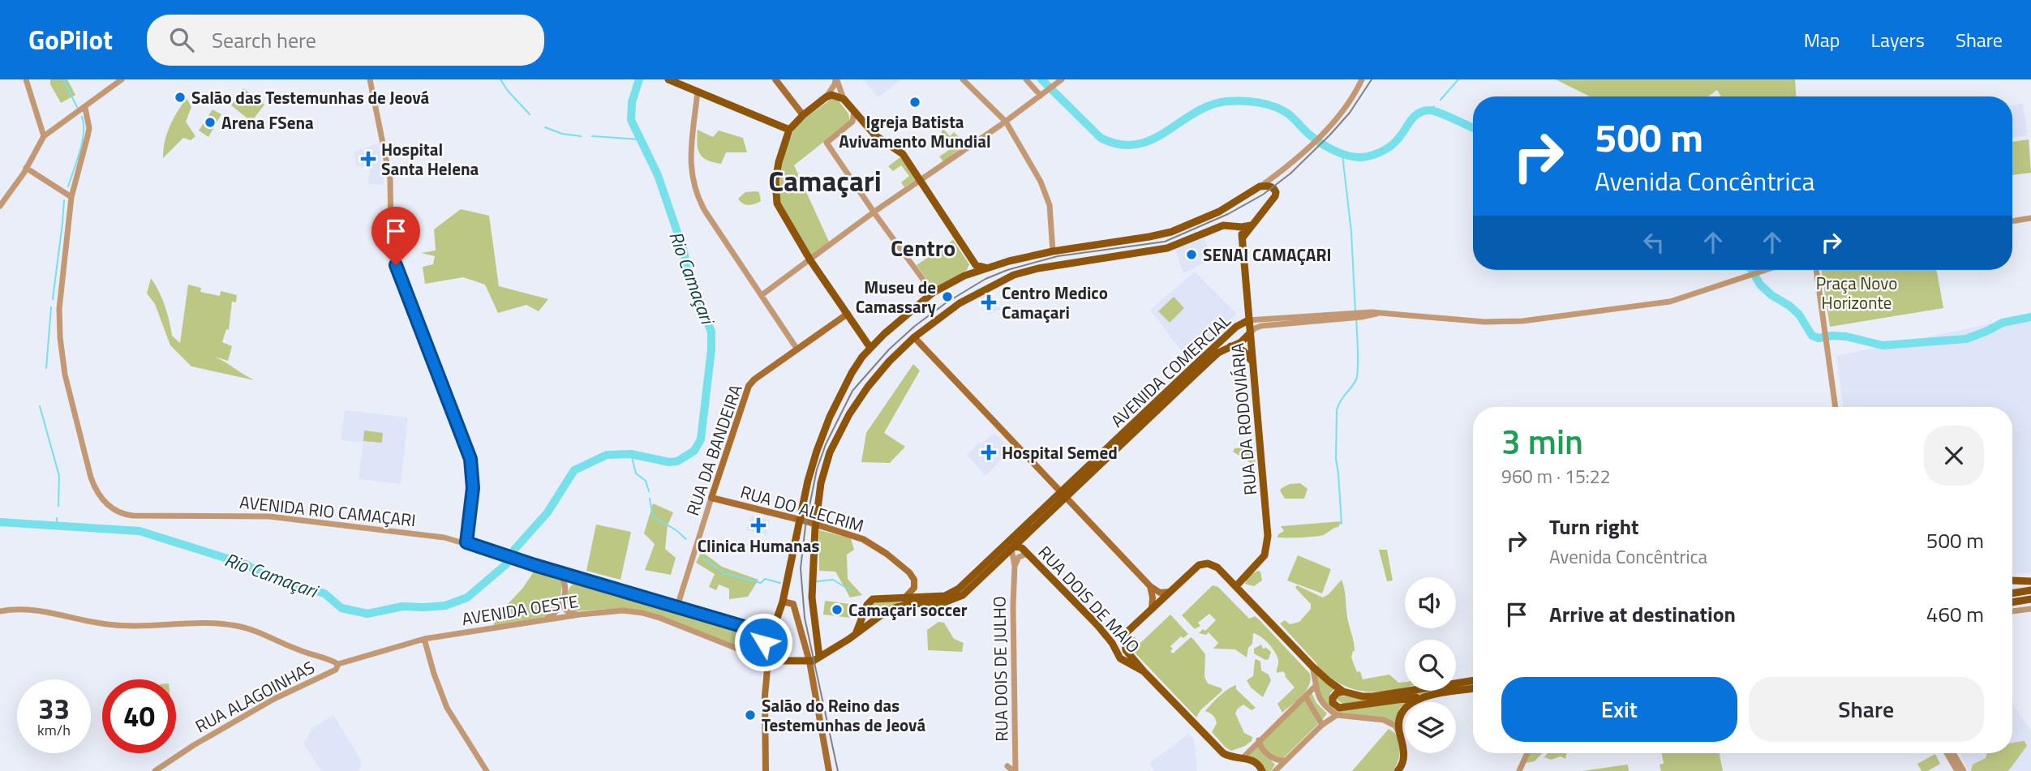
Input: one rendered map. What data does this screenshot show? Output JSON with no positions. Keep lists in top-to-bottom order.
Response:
{
  "streets": {
    "main road": [
      "AVENIDA COMERCIAL",
      "RUA DA RODOVIÁRIA",
      "RUA DA BANDEIRA",
      "RUA DO ALECRIM",
      "RUA DOIS DE MAIO"
    ],
    "street": [
      "AVENIDA RIO CAMAÇARI",
      "AVENIDA OESTE",
      "RUA DOIS DE JULHO",
      "RUA ALAGOINHAS"
    ]
  },
  "crossings": [
    ["AVENIDA COMERCIAL", "RUA DA RODOVIÁRIA"],
    ["AVENIDA COMERCIAL", "RUA DO ALECRIM"],
    ["AVENIDA COMERCIAL", "RUA DOIS DE MAIO"],
    ["AVENIDA COMERCIAL", "RUA DOIS DE JULHO"],
    ["RUA DA BANDEIRA", "RUA DO ALECRIM"],
    ["RUA DA BANDEIRA", "AVENIDA RIO CAMAÇARI"],
    ["RUA DOIS DE MAIO", "RUA DOIS DE JULHO"],
    ["AVENIDA OESTE", "RUA ALAGOINHAS"]
  ],
  "districts": ["Camaçari", "Centro"],
  "water": ["Rio Camaçari"],
  "parks": ["Praça Novo Horizonte"],
  "places": {
    "other": [
      "Salão das Testemunhas de Jeová",
      "Igreja Batista Avivamento Mundial",
      "Arena FSena",
      "SENAI CAMAÇARI",
      "Museu de Camassary",
      "Camaçari soccer",
      "Salão do Reino das Testemunhas de Jeová"
    ],
    "health": [
      "Hospital Santa Helena",
      "Centro Medico Camaçari",
      "Hospital Semed",
      "Clinica Humanas"
    ]
  },
  "page": {
    "header": "GoPilot",
    "search": "Search here",
    "nav": ["Map", "Layers", "Share"],
    "turn": ["500 m", "Avenida Concêntrica"],
    "heading": ["3 min", "960 m · 15:22"],
    "list": [
      {
        "name": "Turn right",
        "note": "Avenida Concêntrica",
        "value": "500 m"
      },
      {
        "name": "Arrive at destination",
        "value": "460 m"
      }
    ],
    "buttons": ["Exit", "Share"],
    "speed": "33 km/h",
    "limit": "40"
  }
}
